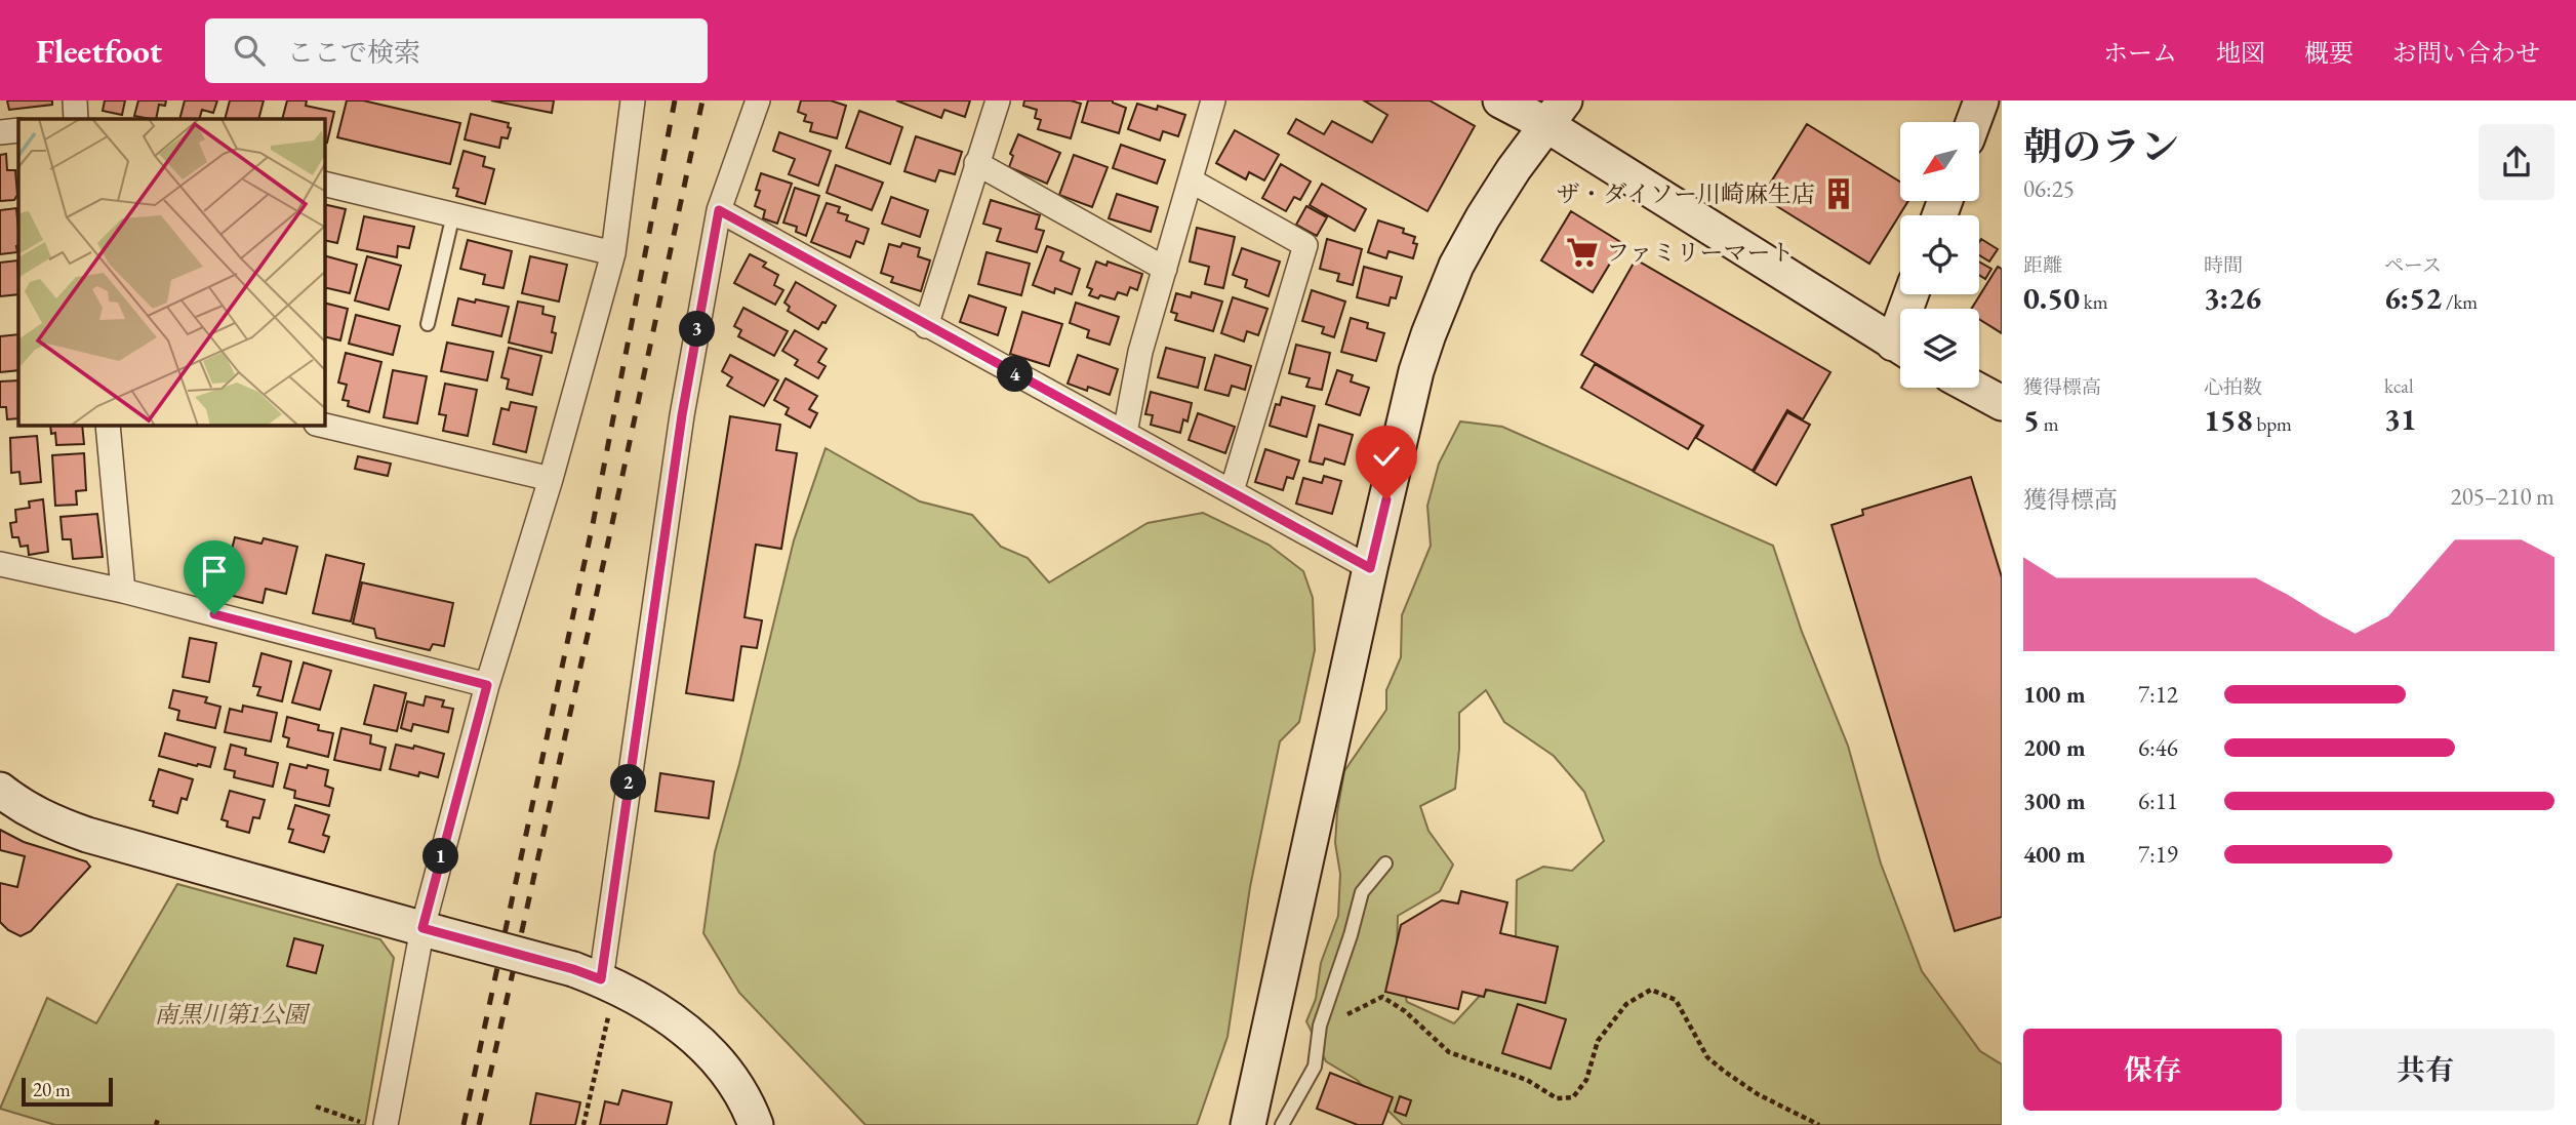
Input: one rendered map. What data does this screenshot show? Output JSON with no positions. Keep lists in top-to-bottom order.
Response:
{
  "parks": ["南黒川第1公園"],
  "places": {
    "building": ["ザ・ダイソー川崎麻生店"],
    "supermarket": ["ファミリーマート"]
  },
  "scale_bar": "20 m",
  "north": "bottom left",
  "page": {
    "header": "Fleetfoot",
    "search": "ここで検索",
    "nav": [
      "ホーム",
      "地図",
      "概要",
      "お問い合わせ"
    ],
    "heading": ["朝のラン", "06:25"],
    "stats": [
      ["距離", "0.50 km"],
      ["時間", "3:26"],
      ["ペース", "6:52 /km"],
      ["獲得標高", "5 m"],
      ["心拍数", "158 bpm"],
      ["kcal", "31"]
    ],
    "pins": [
      "3",
      "4",
      "2",
      "1"
    ],
    "chart": ["獲得標高", "205–210 m"],
    "list": [
      {
        "name": "100 m",
        "note": "7:12"
      },
      {
        "name": "200 m",
        "note": "6:46"
      },
      {
        "name": "300 m",
        "note": "6:11"
      },
      {
        "name": "400 m",
        "note": "7:19"
      }
    ],
    "buttons": ["保存", "共有"],
    "scale": "20 m"
  }
}
